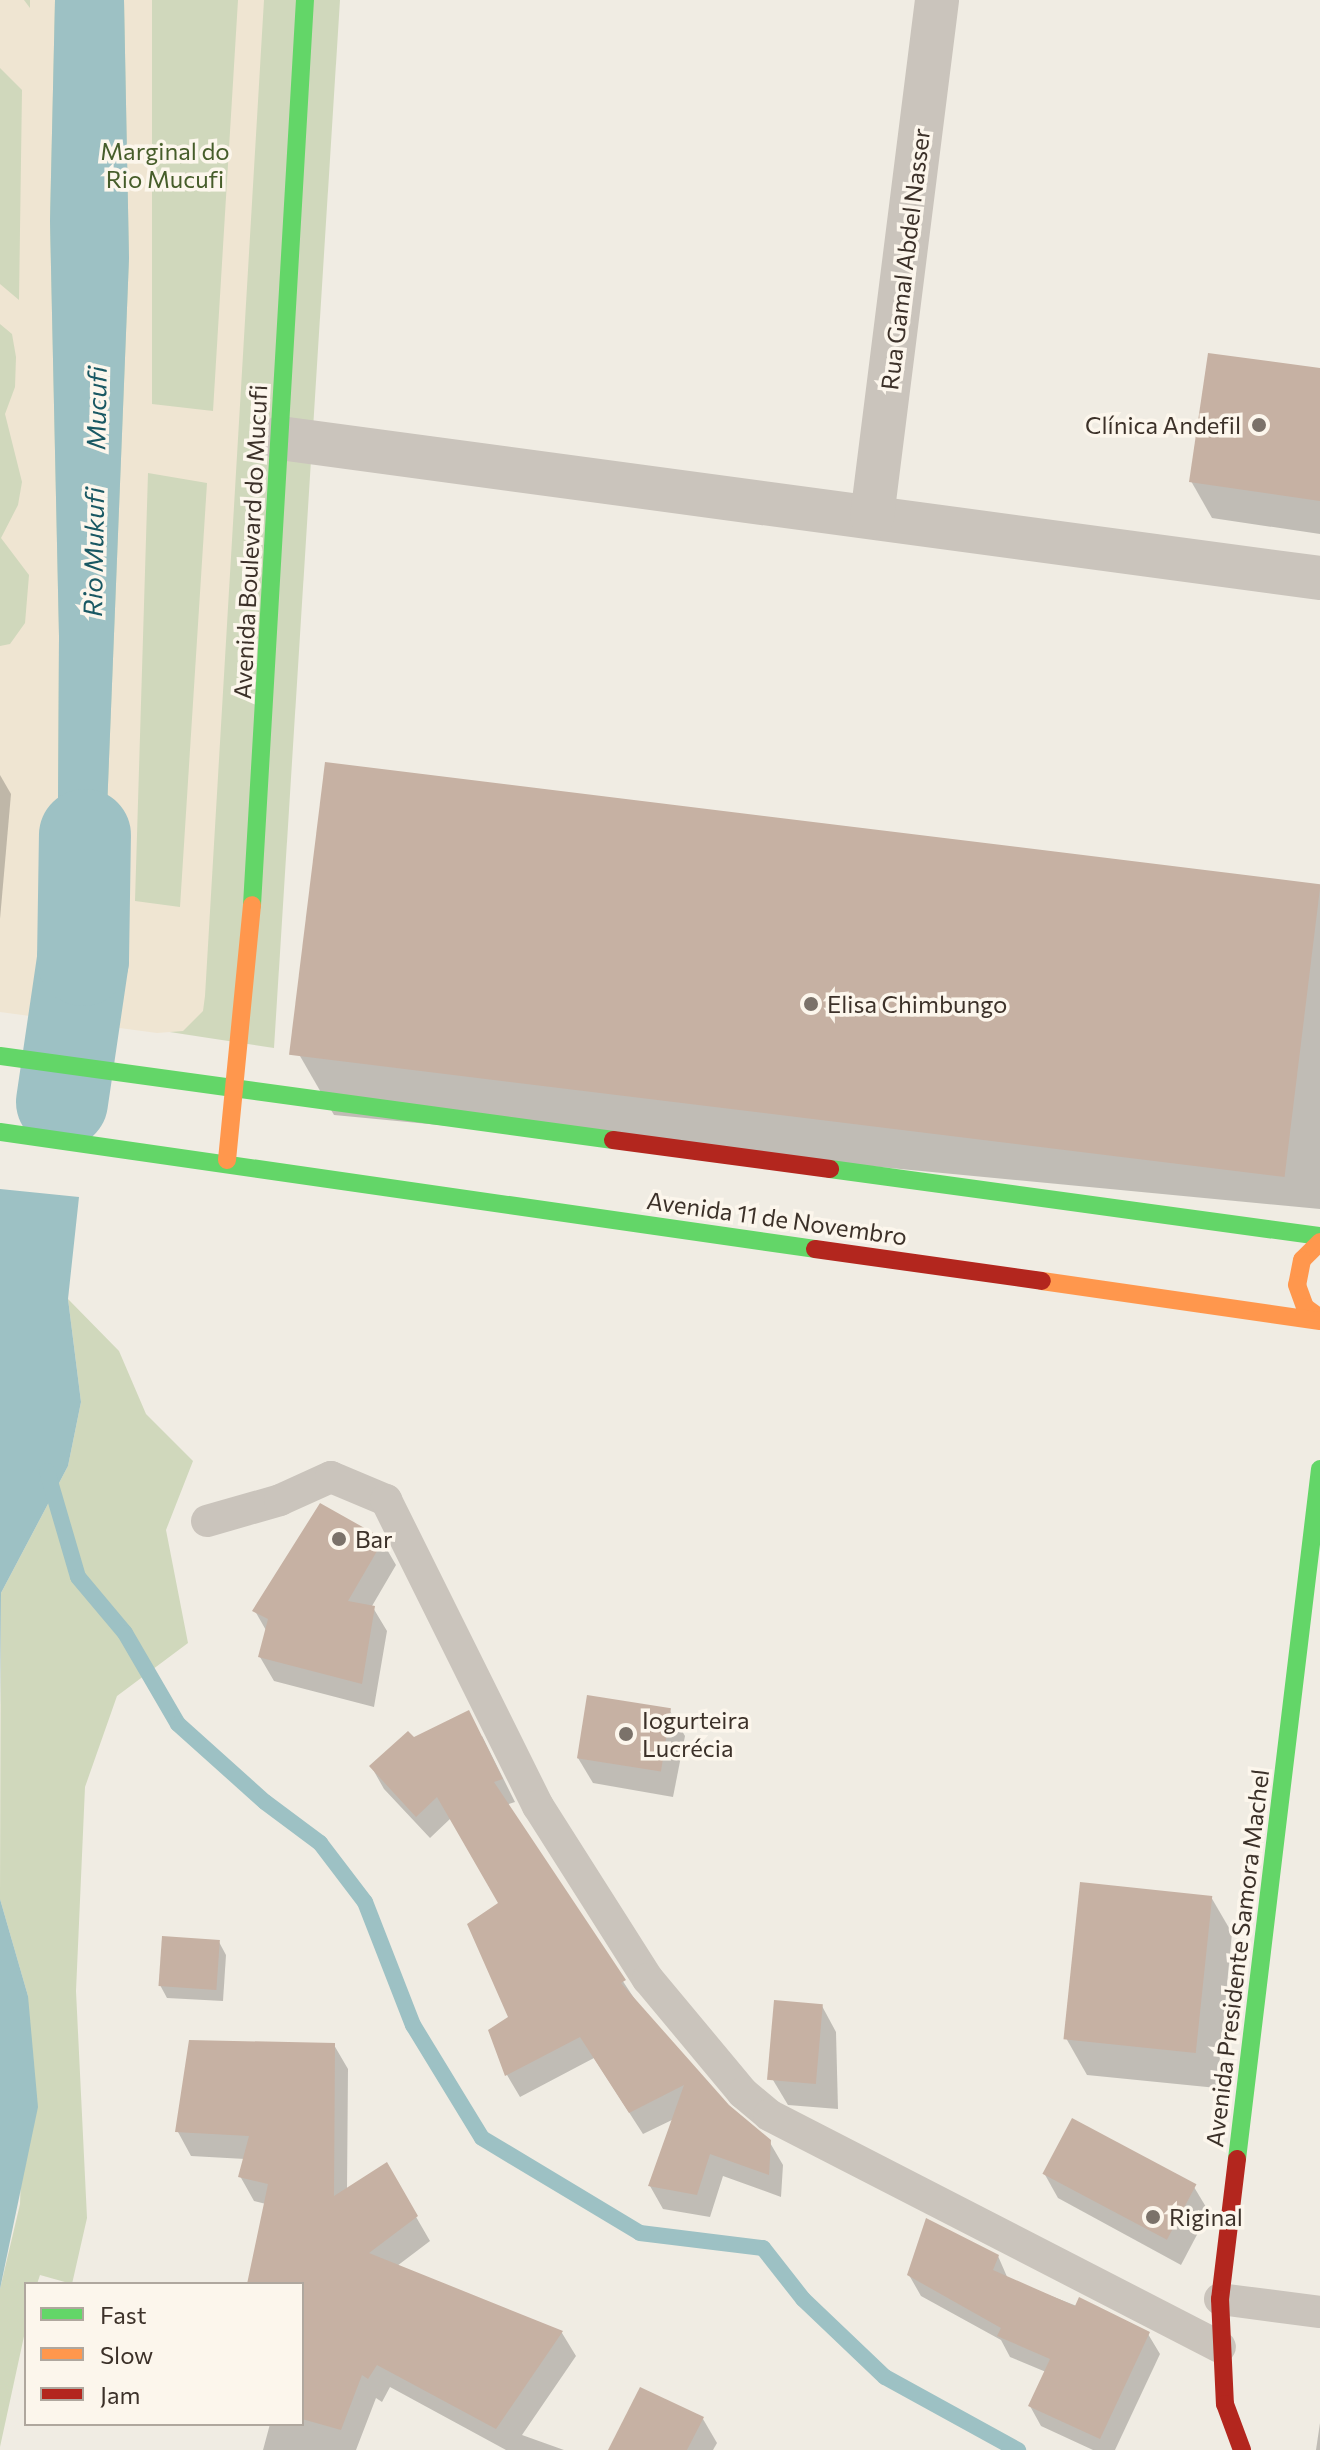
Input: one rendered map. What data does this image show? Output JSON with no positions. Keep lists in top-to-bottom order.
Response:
{
  "streets": {
    "street": [
      "Rua Gamal Abdel Nasser",
      "Avenida Boulevard do Mucufi",
      "Avenida 11 de Novembro",
      "Avenida Presidente Samora Machel"
    ]
  },
  "water": ["Mucufi", "Rio Mukufi"],
  "parks": ["Marginal do Rio Mucufi"],
  "places": [
    "Clínica Andefil",
    "Elisa Chimbungo",
    "Bar",
    "Iogurteira Lucrécia",
    "Riginal"
  ],
  "legend": ["Fast", "Slow", "Jam"]
}
